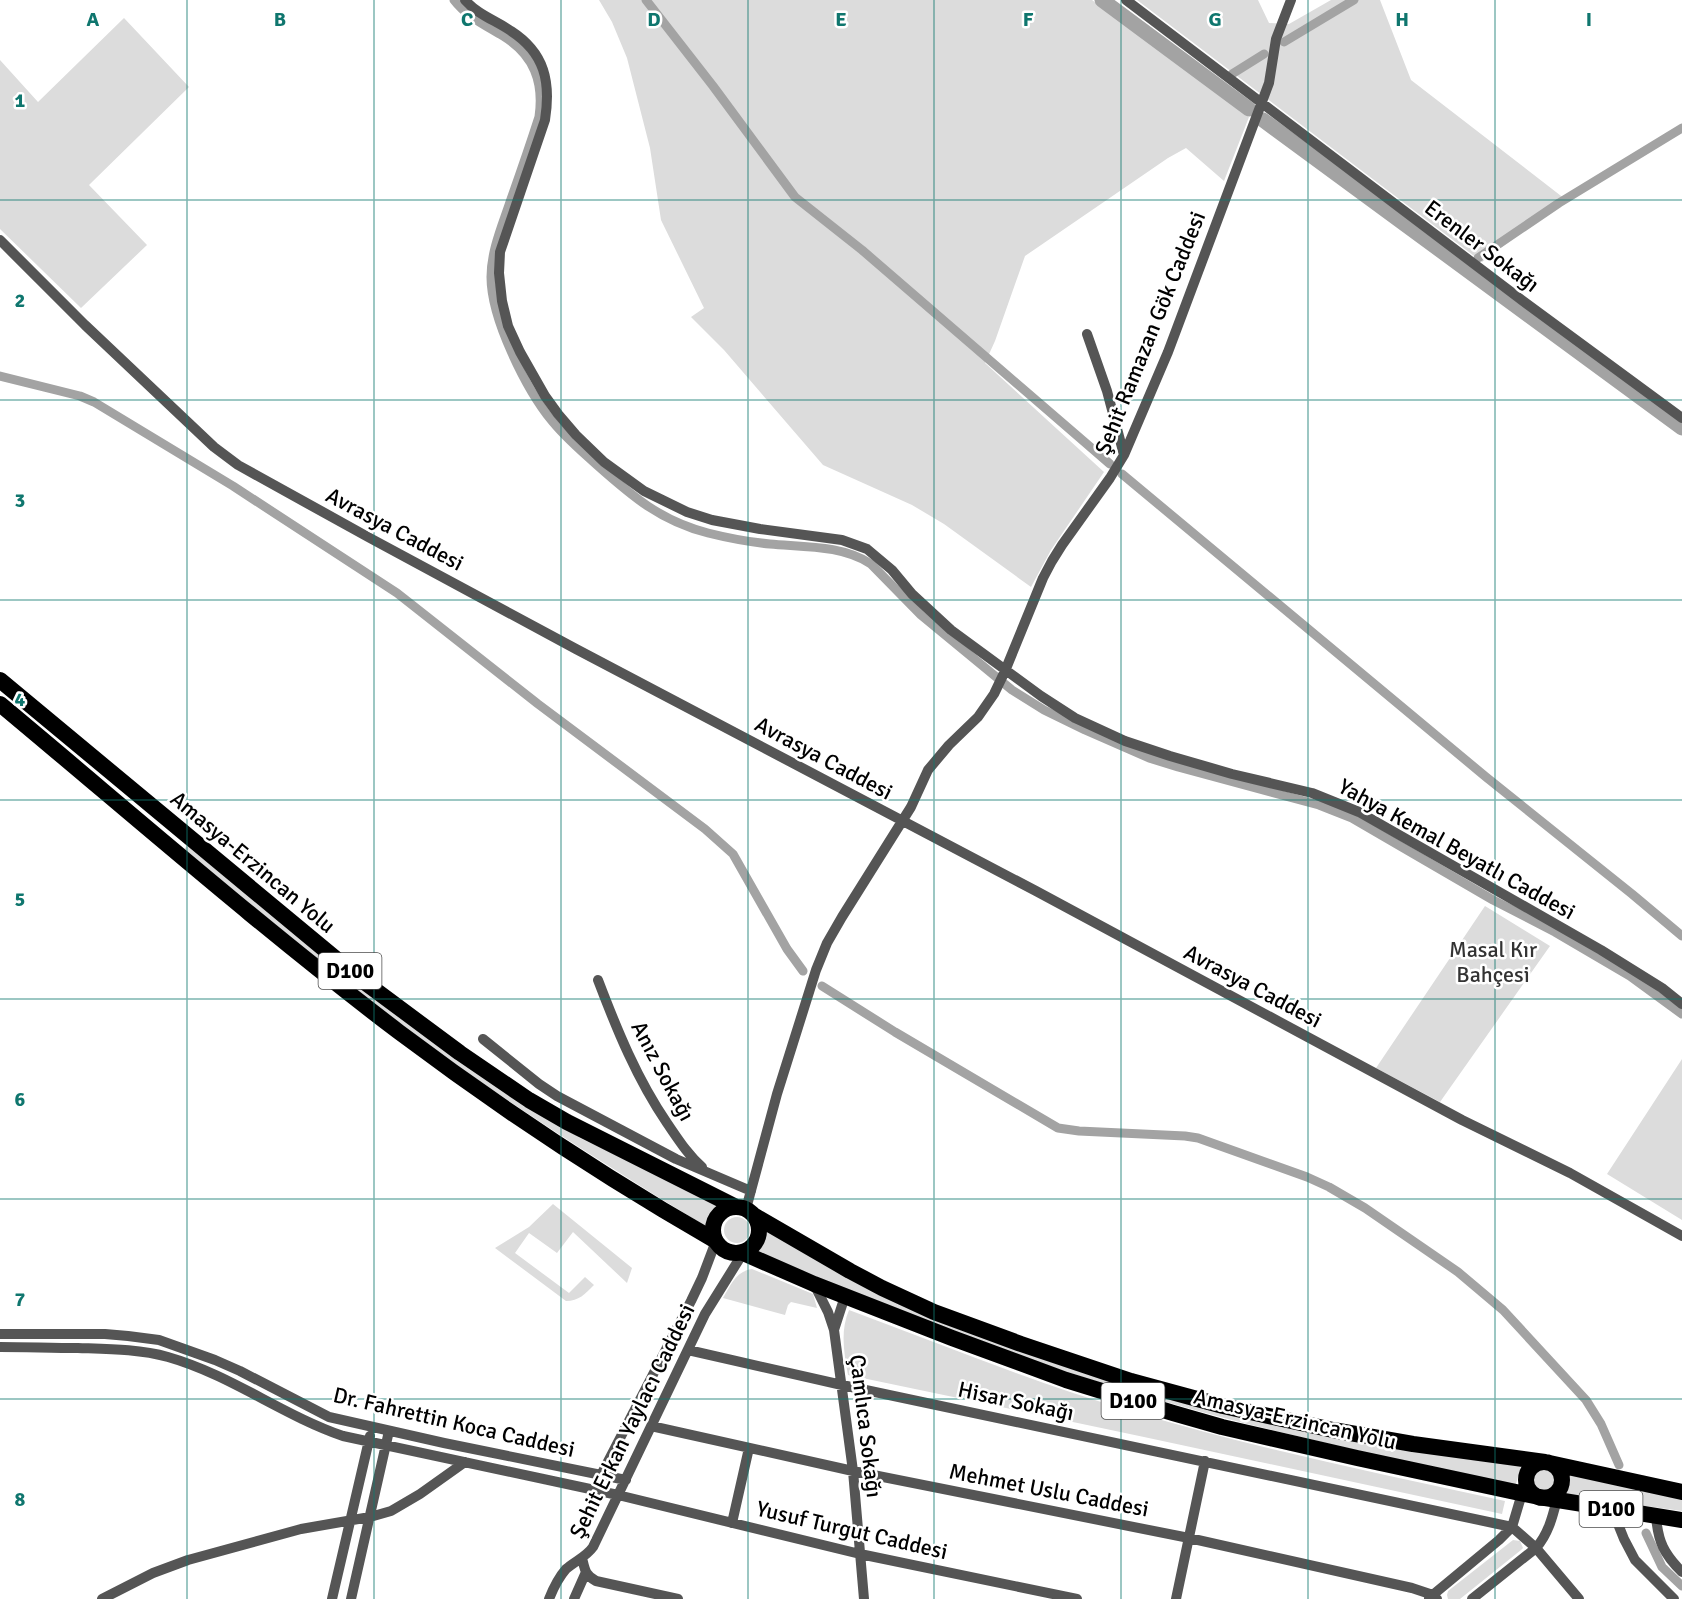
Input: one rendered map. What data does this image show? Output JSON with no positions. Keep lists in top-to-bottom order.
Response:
{
  "streets": {
    "highway": ["Amasya-Erzincan Yolu", "D100"],
    "street": [
      "Erenler Sokağı",
      "Şehit Ramazan Gök Caddesi",
      "Avrasya Caddesi",
      "Yahya Kemal Beyatlı Caddesi",
      "Anız Sokağı",
      "Hisar Sokağı",
      "Şehit Erkan Yaylacı Caddesi",
      "Dr. Fahrettin Koca Caddesi",
      "Çamlıca Sokağı",
      "Mehmet Uslu Caddesi",
      "Yusuf Turgut Caddesi"
    ]
  },
  "crossings": [
    ["Erenler Sokağı", "Şehit Ramazan Gök Caddesi"],
    ["Şehit Ramazan Gök Caddesi", "Avrasya Caddesi"],
    ["Şehit Ramazan Gök Caddesi", "Yahya Kemal Beyatlı Caddesi"],
    ["Şehit Ramazan Gök Caddesi", "Amasya-Erzincan Yolu"],
    ["Şehit Ramazan Gök Caddesi", "Şehit Erkan Yaylacı Caddesi"],
    ["Amasya-Erzincan Yolu", "D100"],
    ["Amasya-Erzincan Yolu", "Şehit Erkan Yaylacı Caddesi"],
    ["Amasya-Erzincan Yolu", "Çamlıca Sokağı"],
    ["Hisar Sokağı", "Şehit Erkan Yaylacı Caddesi"],
    ["Hisar Sokağı", "Çamlıca Sokağı"],
    ["Şehit Erkan Yaylacı Caddesi", "Dr. Fahrettin Koca Caddesi"],
    ["Şehit Erkan Yaylacı Caddesi", "Mehmet Uslu Caddesi"],
    ["Şehit Erkan Yaylacı Caddesi", "Yusuf Turgut Caddesi"],
    ["Dr. Fahrettin Koca Caddesi", "Yusuf Turgut Caddesi"],
    ["Çamlıca Sokağı", "Mehmet Uslu Caddesi"],
    ["Çamlıca Sokağı", "Yusuf Turgut Caddesi"]
  ],
  "parks": ["Masal Kır Bahçesi"],
  "grid": {
    "columns": [
      "A",
      "B",
      "C",
      "D",
      "E",
      "F",
      "G",
      "H",
      "I"
    ],
    "rows": [
      "1",
      "2",
      "3",
      "4",
      "5",
      "6",
      "7",
      "8"
    ]
  }
}
